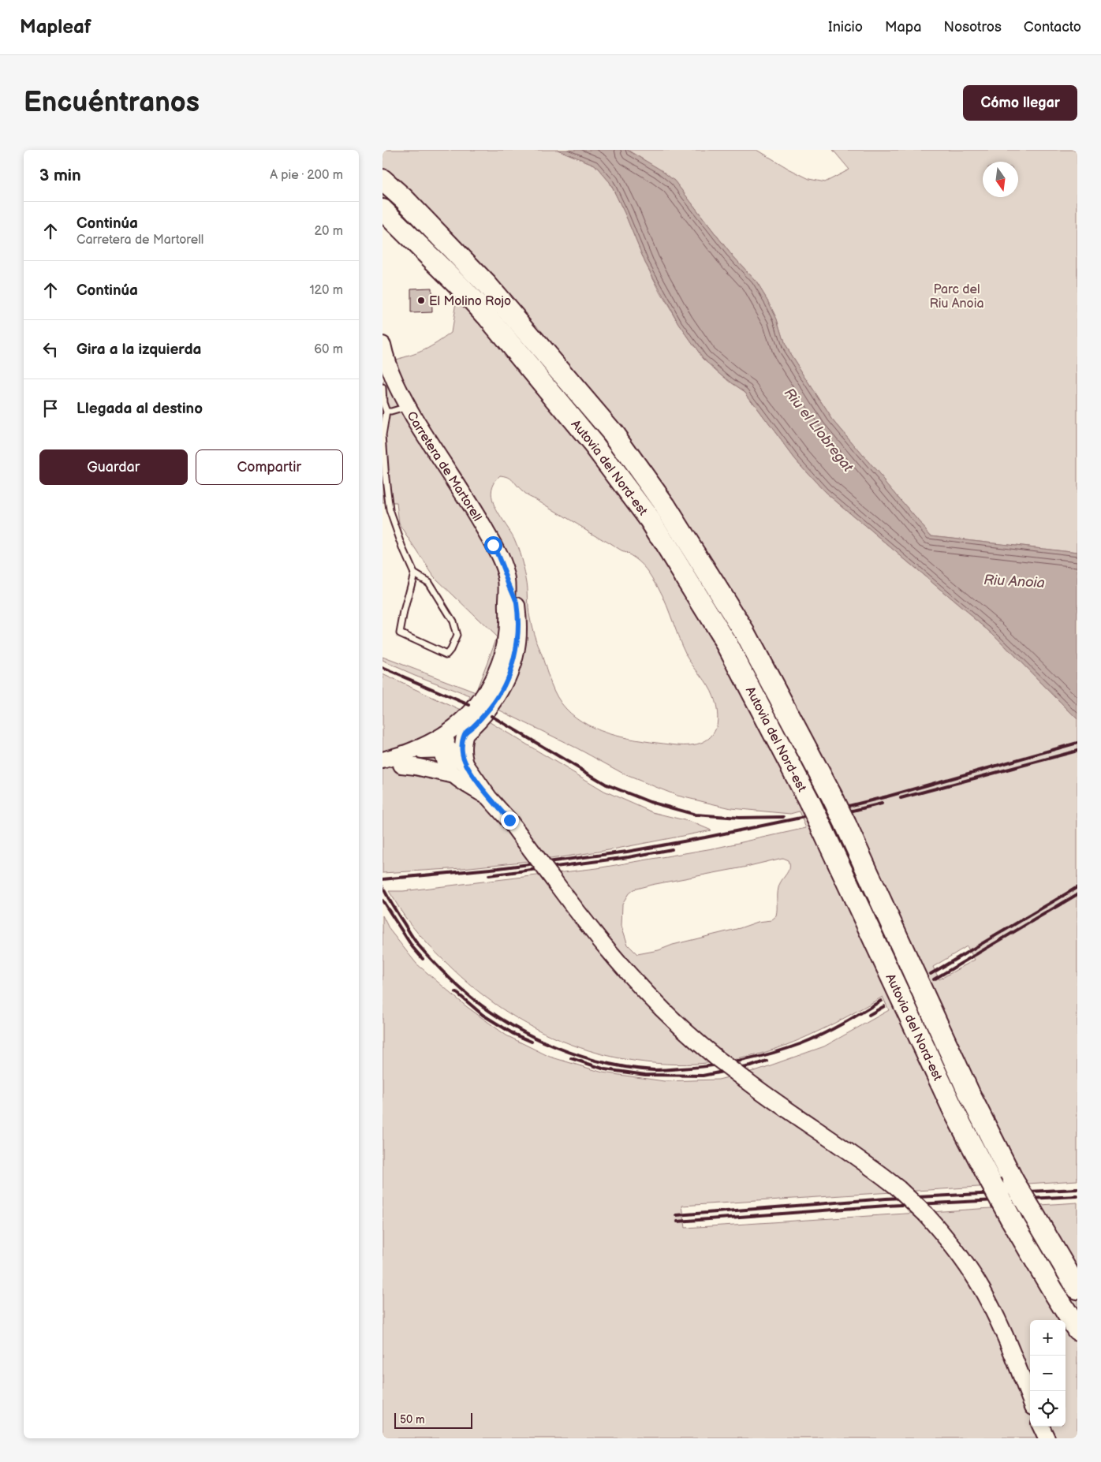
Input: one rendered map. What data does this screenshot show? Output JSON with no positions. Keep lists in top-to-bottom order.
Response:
{
  "streets": {
    "highway": ["Autovia del Nord-est"],
    "main road": ["Carretera de Martorell"]
  },
  "water": ["Riu el Llobregat", "Riu Anoia"],
  "parks": ["Parc del Riu Anoia"],
  "places": ["El Molino Rojo"],
  "scale_bar": "50 m",
  "north": "bottom",
  "page": {
    "header": "Mapleaf",
    "nav": [
      "Inicio",
      "Mapa",
      "Nosotros",
      "Contacto"
    ],
    "buttons": [
      "Cómo llegar",
      ["Guardar", "Compartir"]
    ],
    "title": "Encuéntranos",
    "heading": ["3 min", "A pie · 200 m"],
    "list": [
      ["Continúa", "Carretera de Martorell", "20 m"],
      ["Continúa", "120 m"],
      ["Gira a la izquierda", "60 m"],
      "Llegada al destino"
    ],
    "map_buttons": ["+", "−"],
    "scale": "50 m"
  }
}
